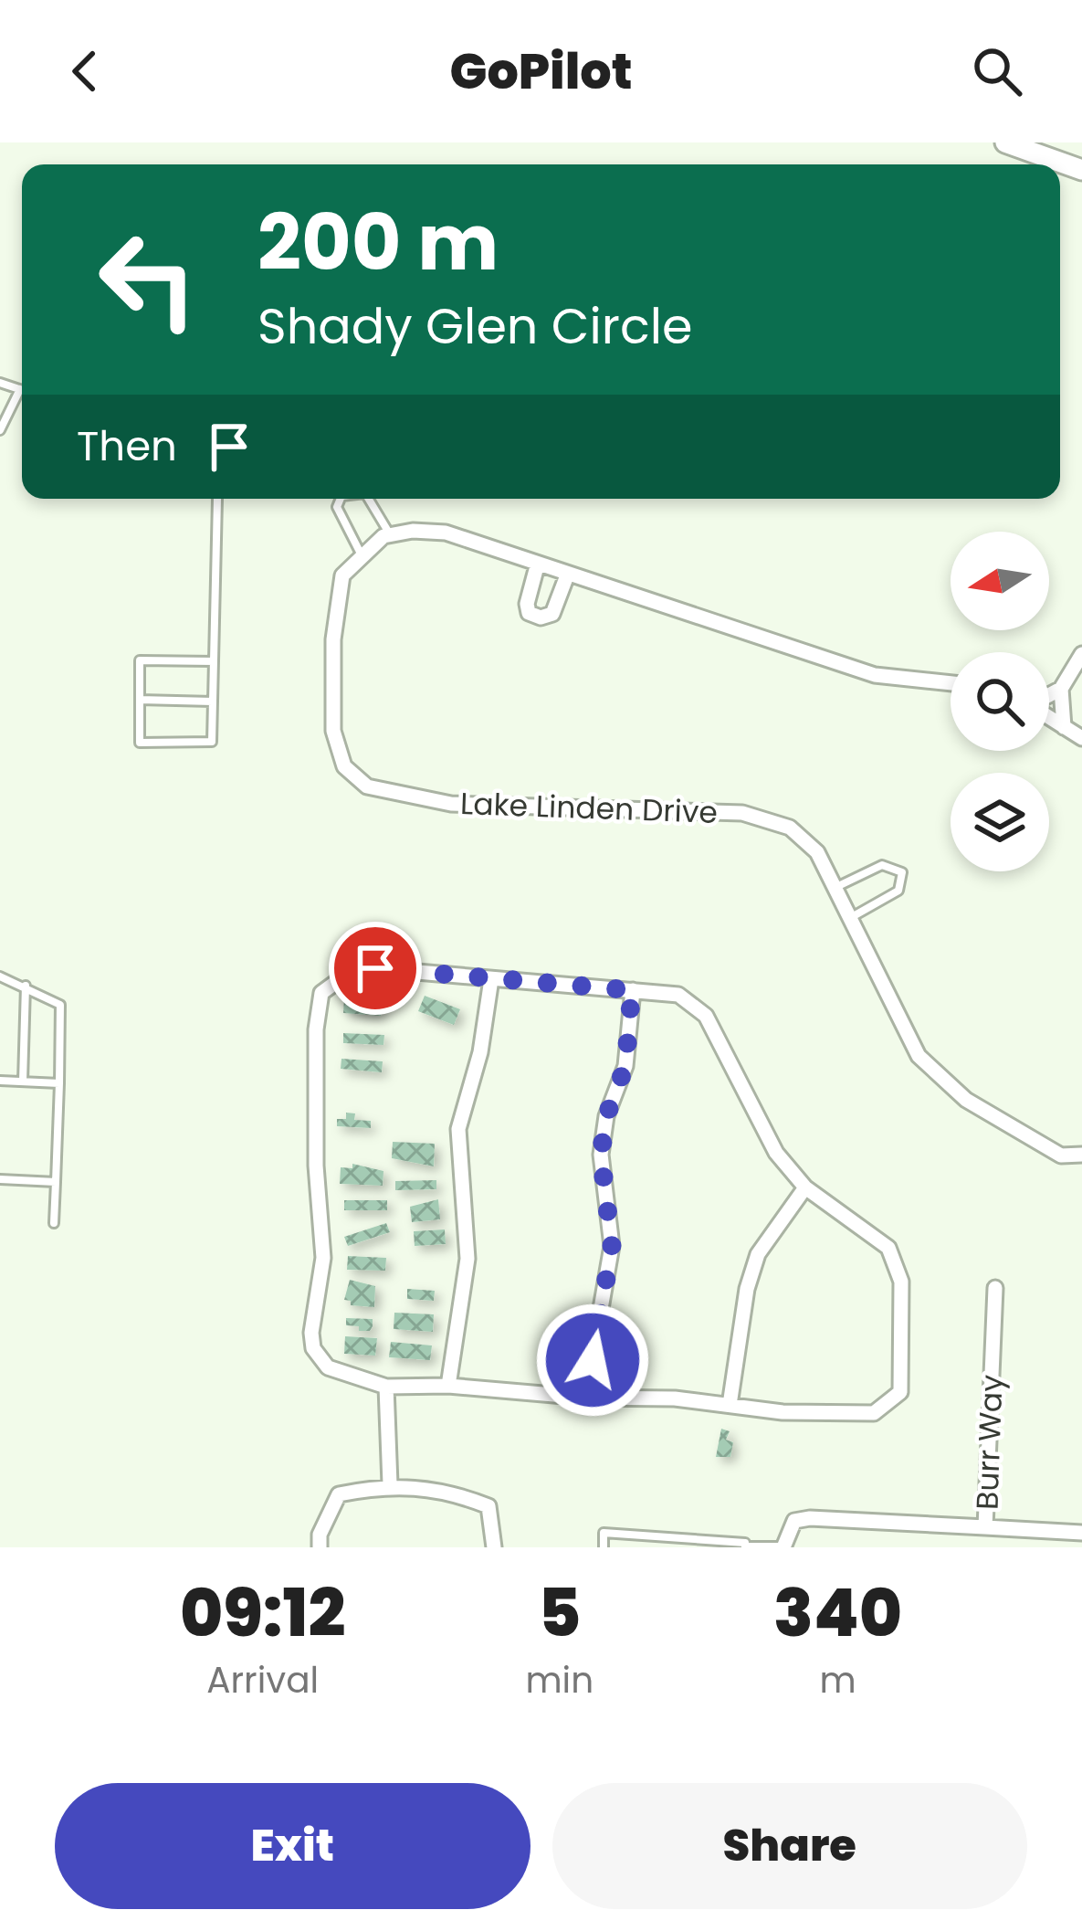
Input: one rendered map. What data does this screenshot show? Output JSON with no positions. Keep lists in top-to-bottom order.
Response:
{
  "streets": {
    "street": ["Lake Linden Drive", "Burr Way"]
  },
  "north": "left",
  "page": {
    "header": "GoPilot",
    "turn": ["200 m", "Shady Glen Circle"],
    "then": "Then",
    "eta": [
      "09:12",
      "Arrival",
      "5",
      "min",
      "340",
      "m"
    ],
    "buttons": ["Exit", "Share"]
  }
}
